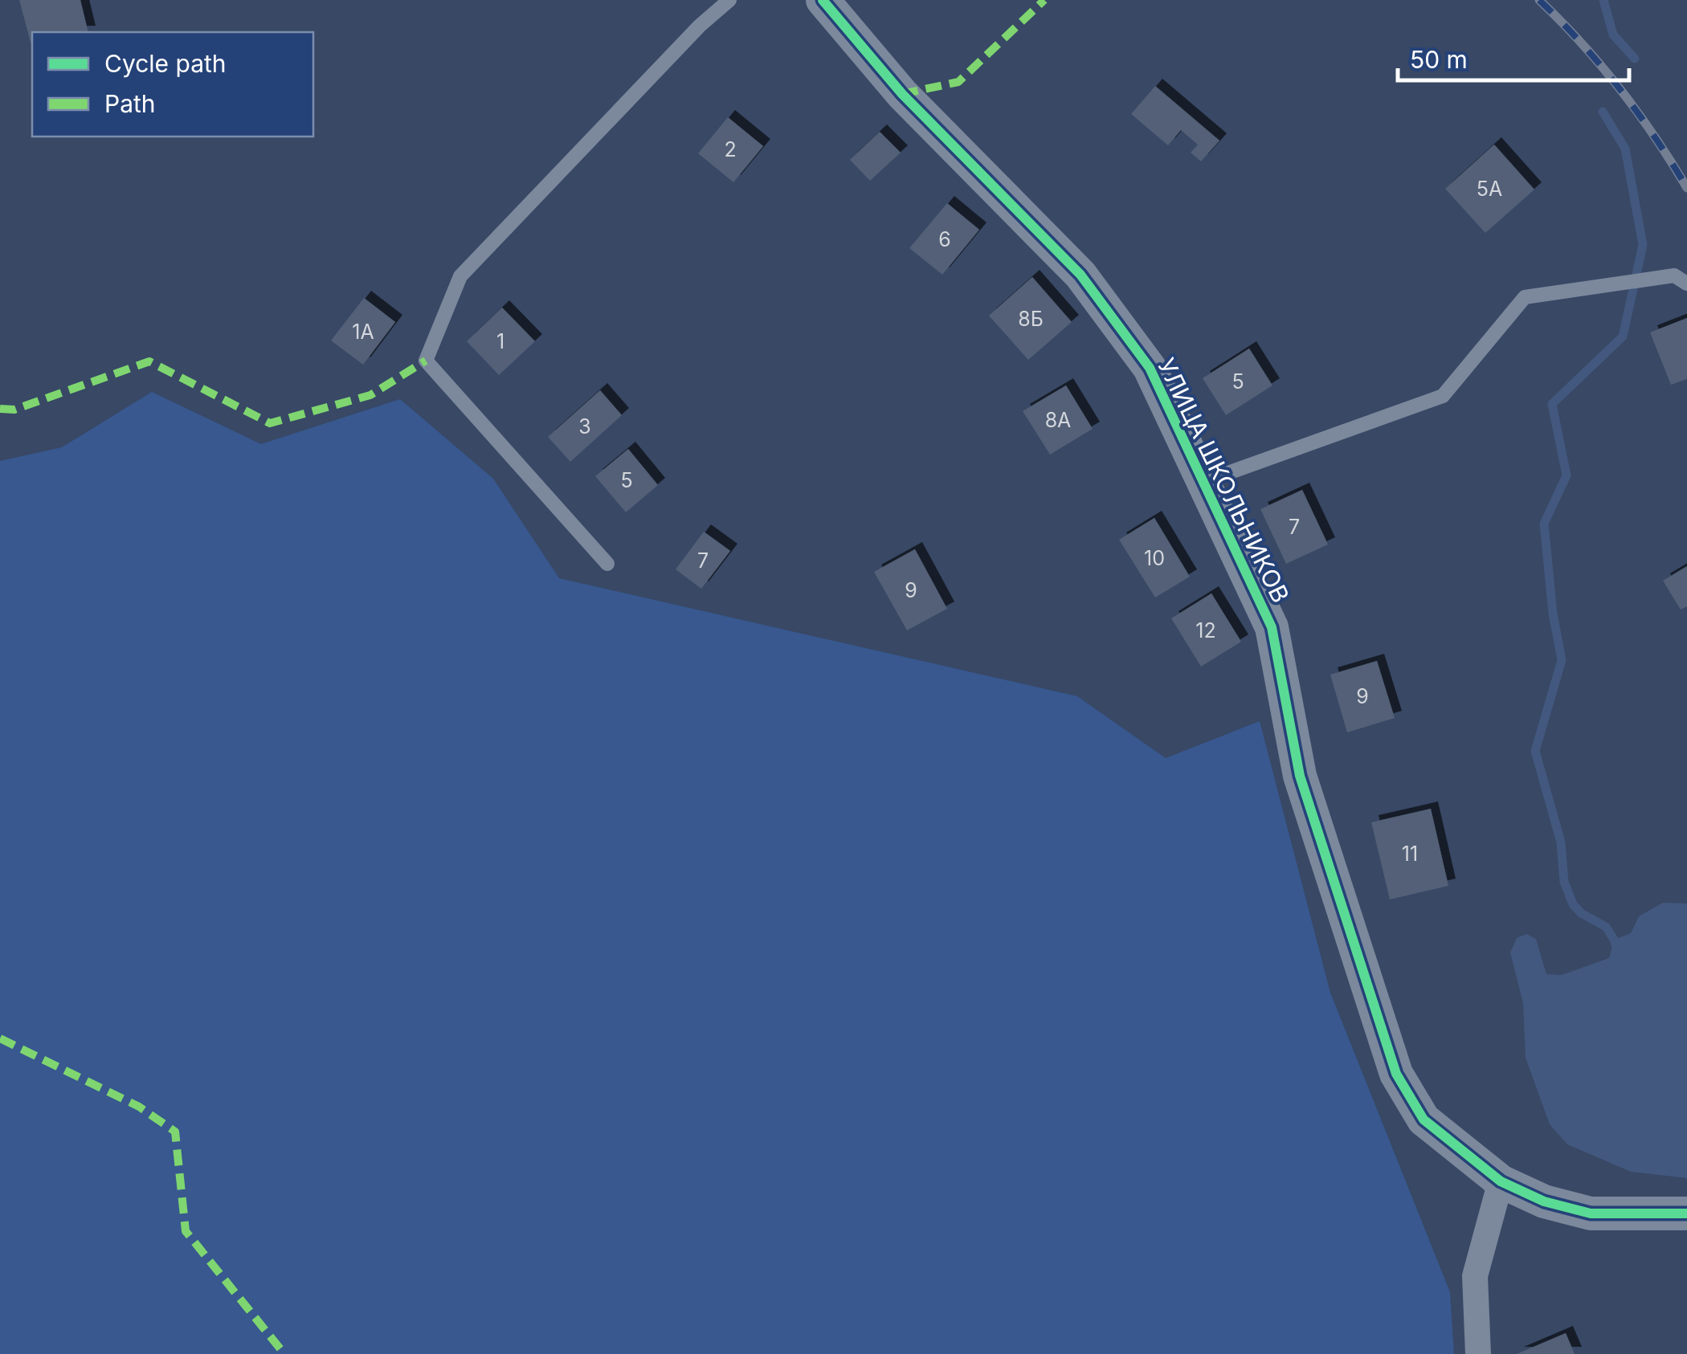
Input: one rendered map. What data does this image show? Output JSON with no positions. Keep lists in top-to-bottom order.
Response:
{
  "streets": {
    "street": ["УЛИЦА ШКОЛЬНИКОВ"]
  },
  "house_numbers": [
    "2",
    "5А",
    "6",
    "8Б",
    "1А",
    "1",
    "5",
    "8А",
    "3",
    "5",
    "7",
    "10",
    "7",
    "9",
    "12",
    "9",
    "11"
  ],
  "legend": ["Cycle path", "Path"],
  "scale_bar": "50 m"
}
